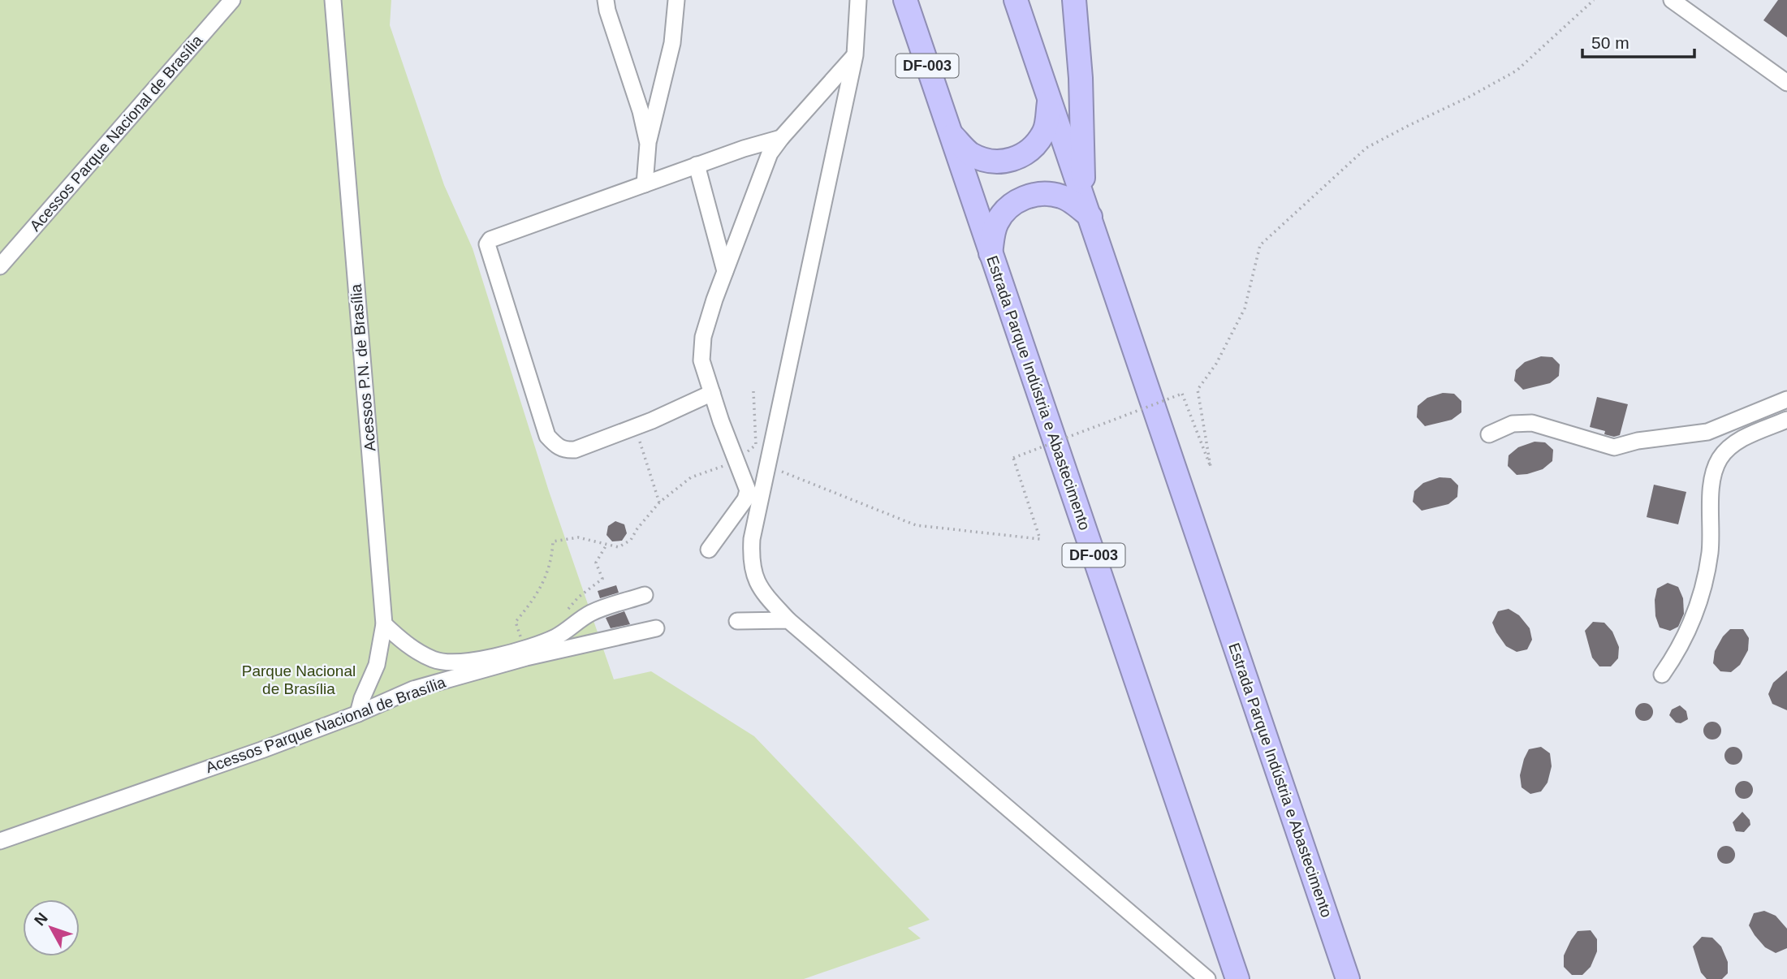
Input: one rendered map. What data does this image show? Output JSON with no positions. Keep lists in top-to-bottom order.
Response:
{
  "streets": {
    "highway": ["DF-003", "Estrada Parque Indústria e Abastecimento"],
    "street": ["Acessos Parque Nacional de Brasília", "Acessos P.N. de Brasília"]
  },
  "crossings": [
    ["Acessos Parque Nacional de Brasília", "Acessos P.N. de Brasília"]
  ],
  "parks": ["Parque Nacional de Brasília"],
  "scale_bar": "50 m",
  "north": "top left"
}
